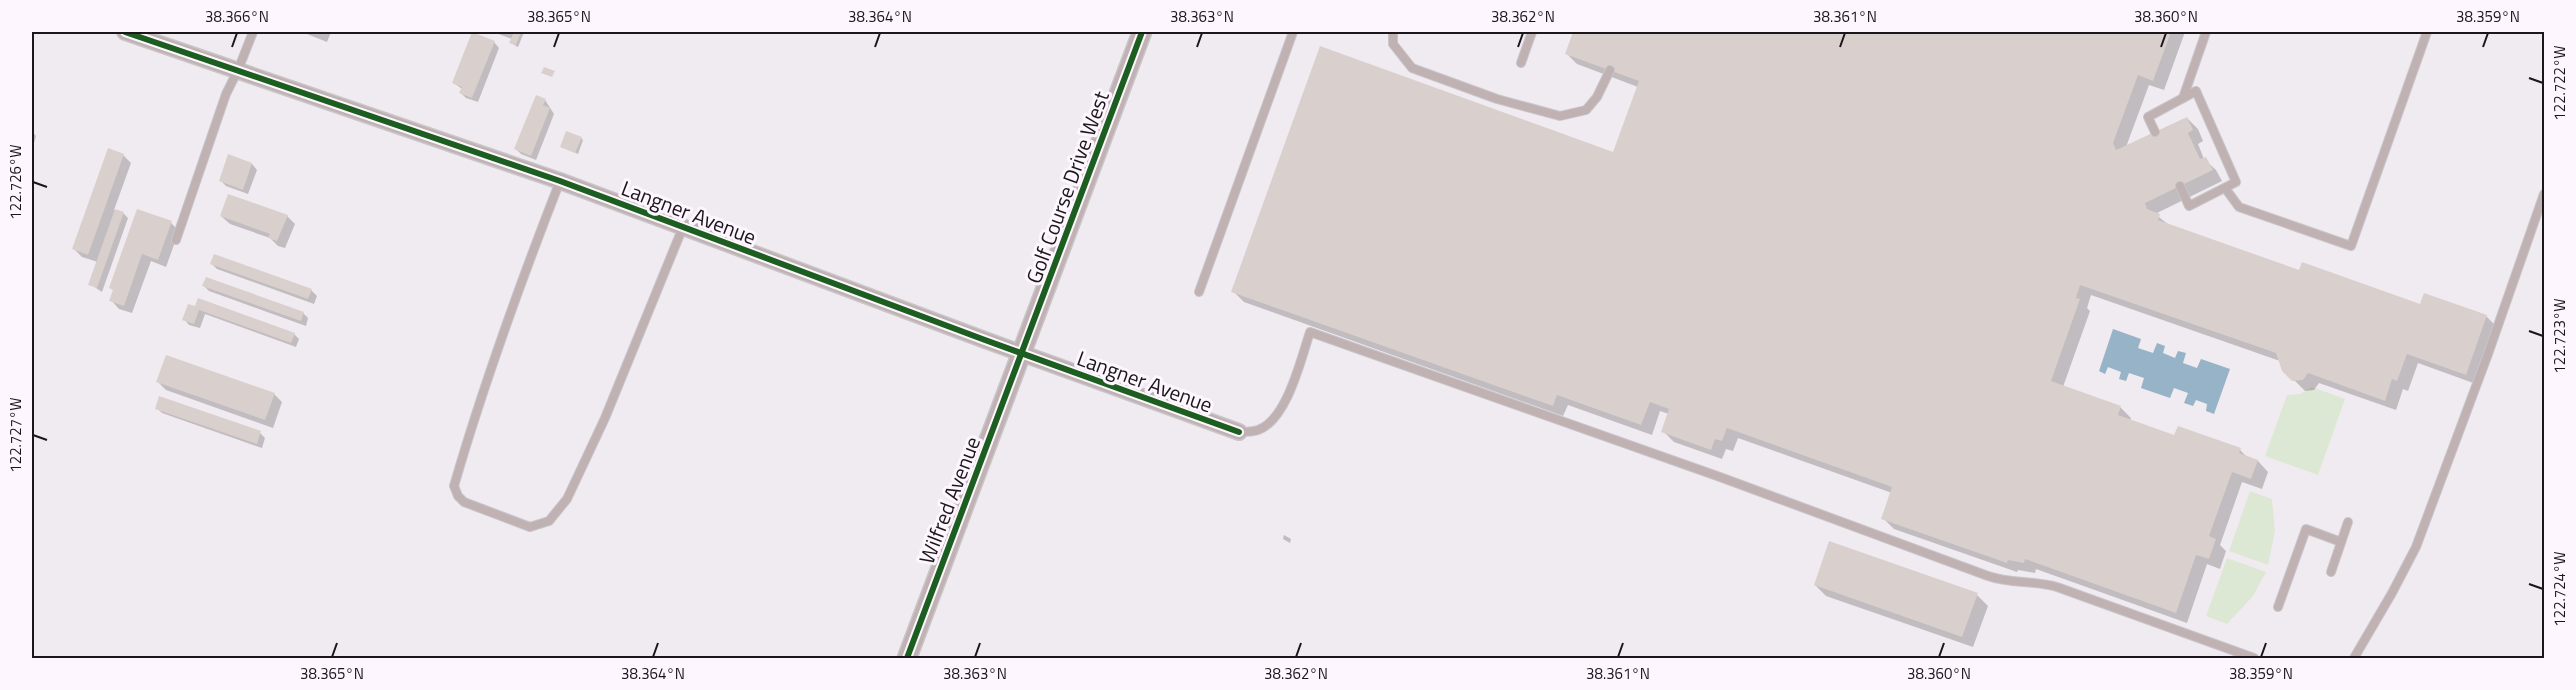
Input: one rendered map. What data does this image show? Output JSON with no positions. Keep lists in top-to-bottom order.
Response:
{
  "streets": {
    "street": ["Golf Course Drive West", "Langner Avenue", "Wilfred Avenue"]
  },
  "crossings": [
    ["Golf Course Drive West", "Langner Avenue"],
    ["Golf Course Drive West", "Wilfred Avenue"],
    ["Langner Avenue", "Wilfred Avenue"]
  ],
  "coordinates": [
    "38.366°N",
    "38.365°N",
    "38.364°N",
    "38.363°N",
    "38.362°N",
    "38.361°N",
    "38.360°N",
    "38.359°N",
    "122.722°W",
    "122.726°W",
    "122.723°W",
    "122.727°W",
    "122.724°W"
  ]
}
